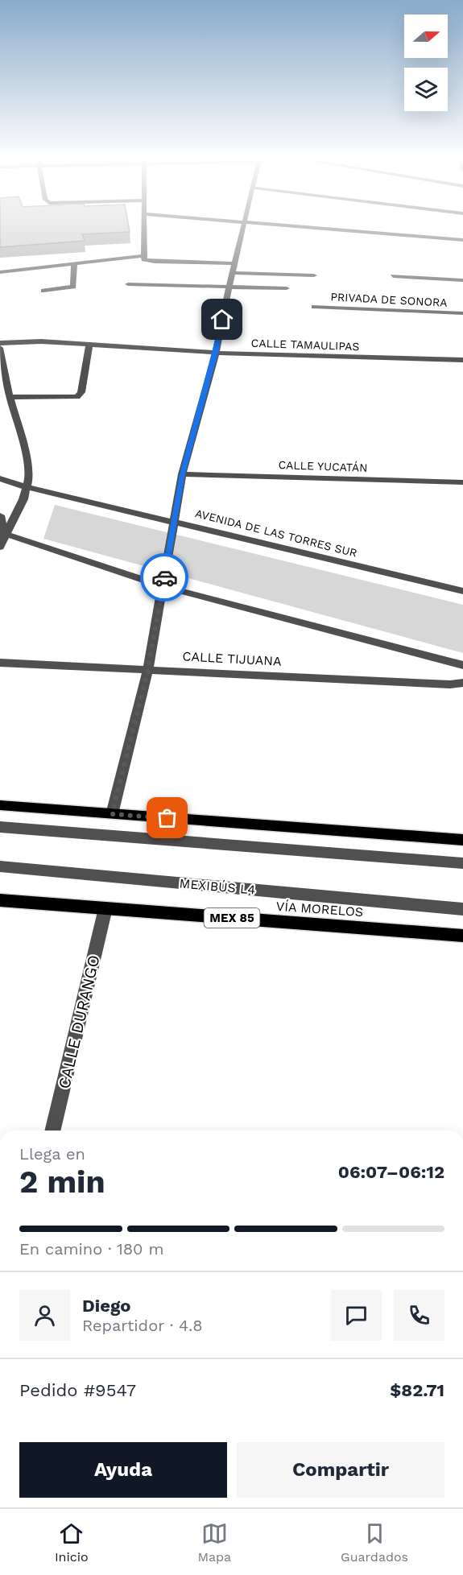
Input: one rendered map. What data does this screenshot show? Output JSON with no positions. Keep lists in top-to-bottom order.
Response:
{
  "streets": {
    "main road": ["VÍA MORELOS", "MEX 85"],
    "street": [
      "PRIVADA DE SONORA",
      "CALLE TAMAULIPAS",
      "CALLE YUCATÁN",
      "AVENIDA DE LAS TORRES SUR",
      "CALLE TIJUANA",
      "MEXIBÚS L4",
      "CALLE DURANGO"
    ]
  },
  "crossings": [
    ["VÍA MORELOS", "CALLE DURANGO"]
  ],
  "north": "right",
  "page": {
    "heading": ["2 min", "Llega en", "06:07–06:12"],
    "panel": [
      "Diego",
      "Repartidor · 4.8",
      "Pedido #9547",
      "$82.71"
    ],
    "bar": "En camino · 180 m",
    "buttons": ["Ayuda", "Compartir"],
    "tabs": ["Inicio", "Mapa", "Guardados"]
  }
}
